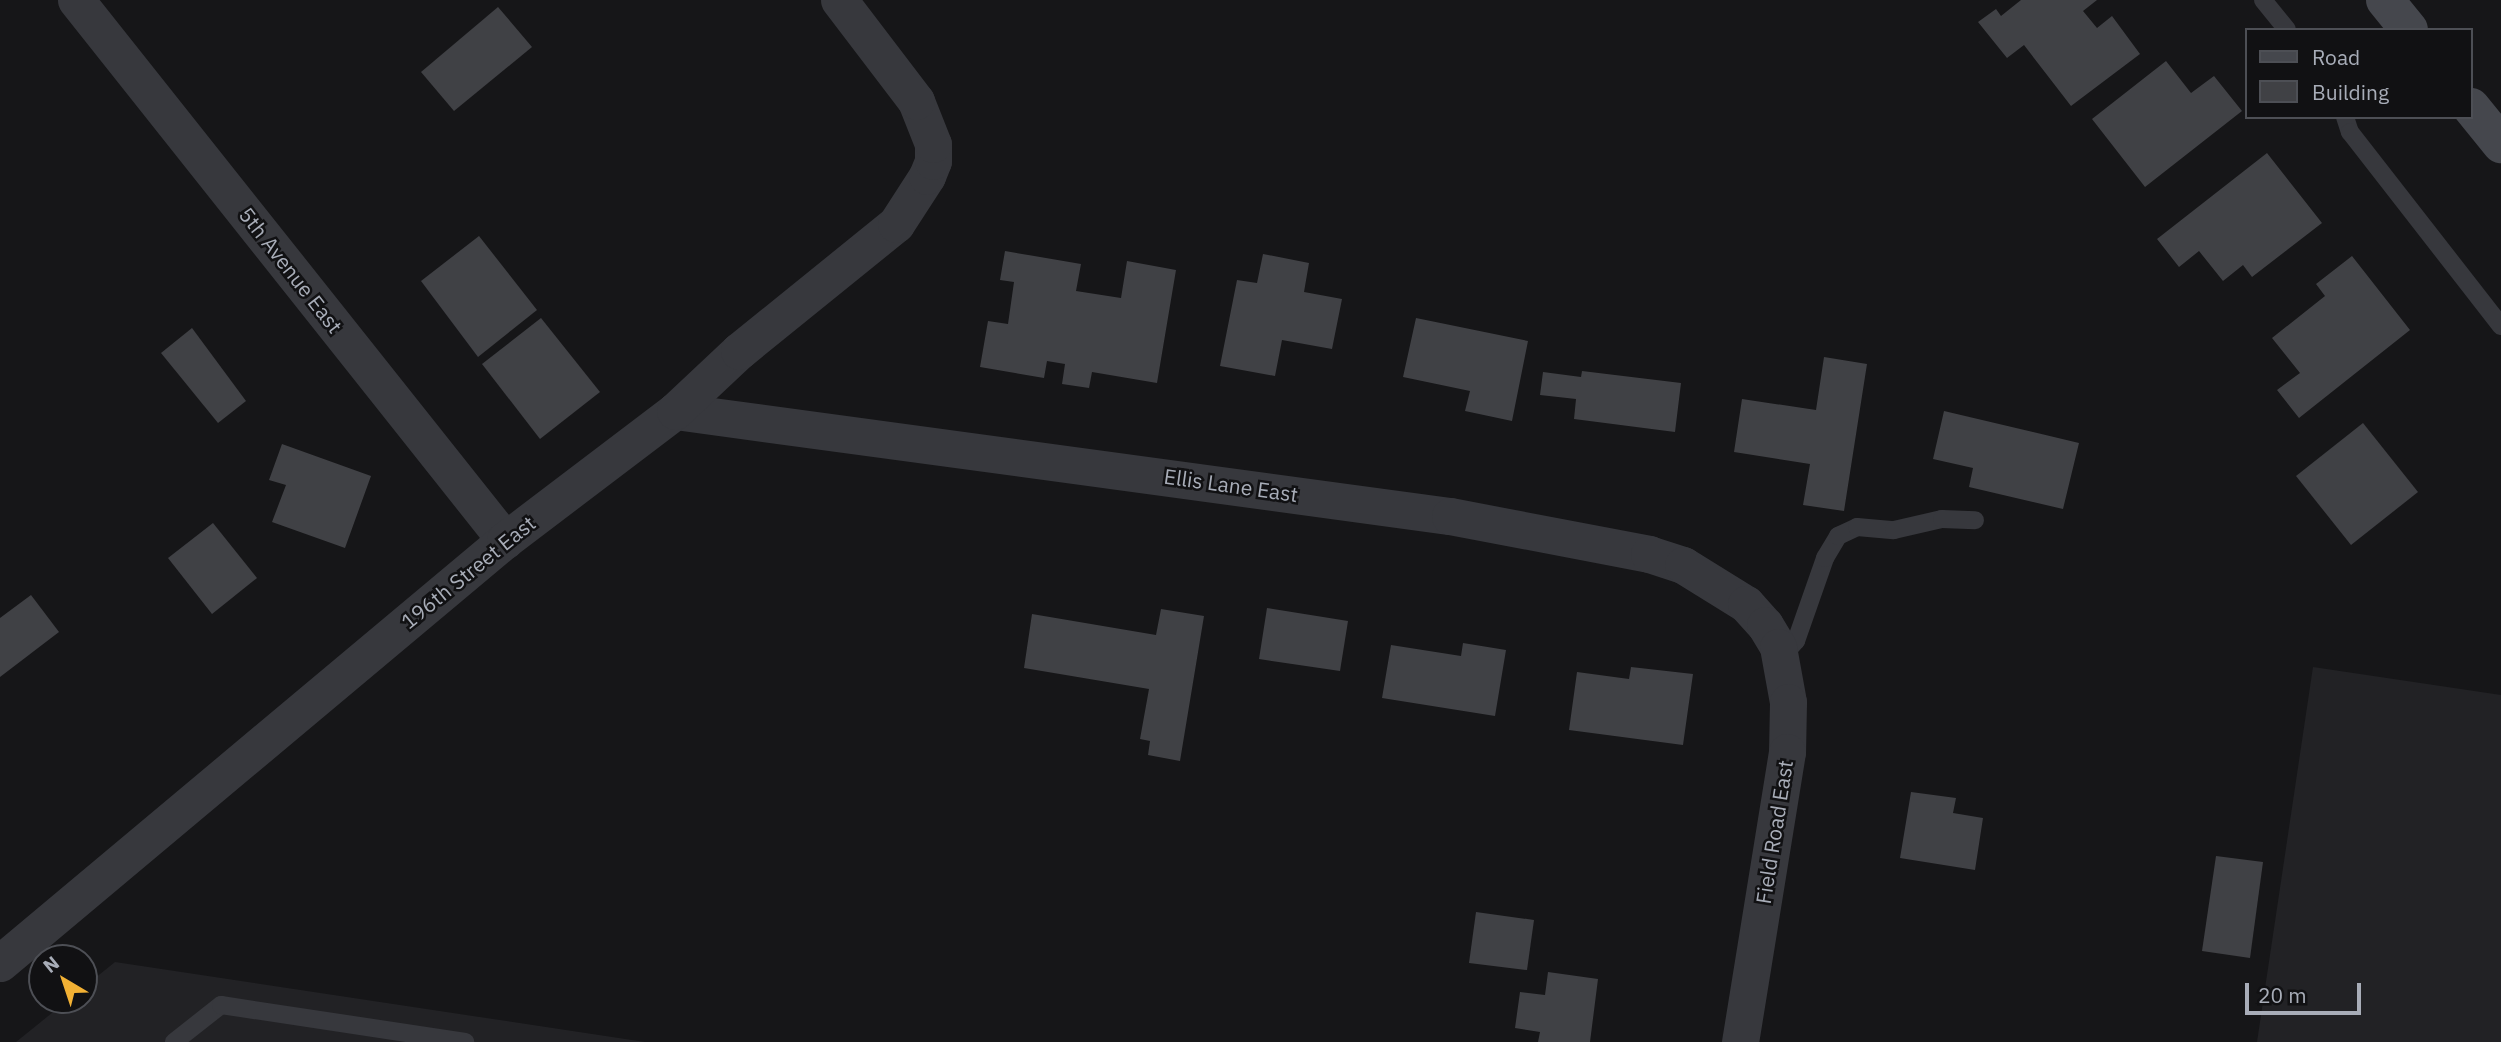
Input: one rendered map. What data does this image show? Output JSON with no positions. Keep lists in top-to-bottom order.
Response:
{
  "streets": {
    "street": [
      "5th Avenue East",
      "Ellis Lane East",
      "196th Street East",
      "Field Road East"
    ]
  },
  "crossings": [
    ["5th Avenue East", "196th Street East"],
    ["Ellis Lane East", "196th Street East"],
    ["Ellis Lane East", "Field Road East"]
  ],
  "legend": ["Road", "Building"],
  "scale_bar": "20 m",
  "north": "top left"
}
